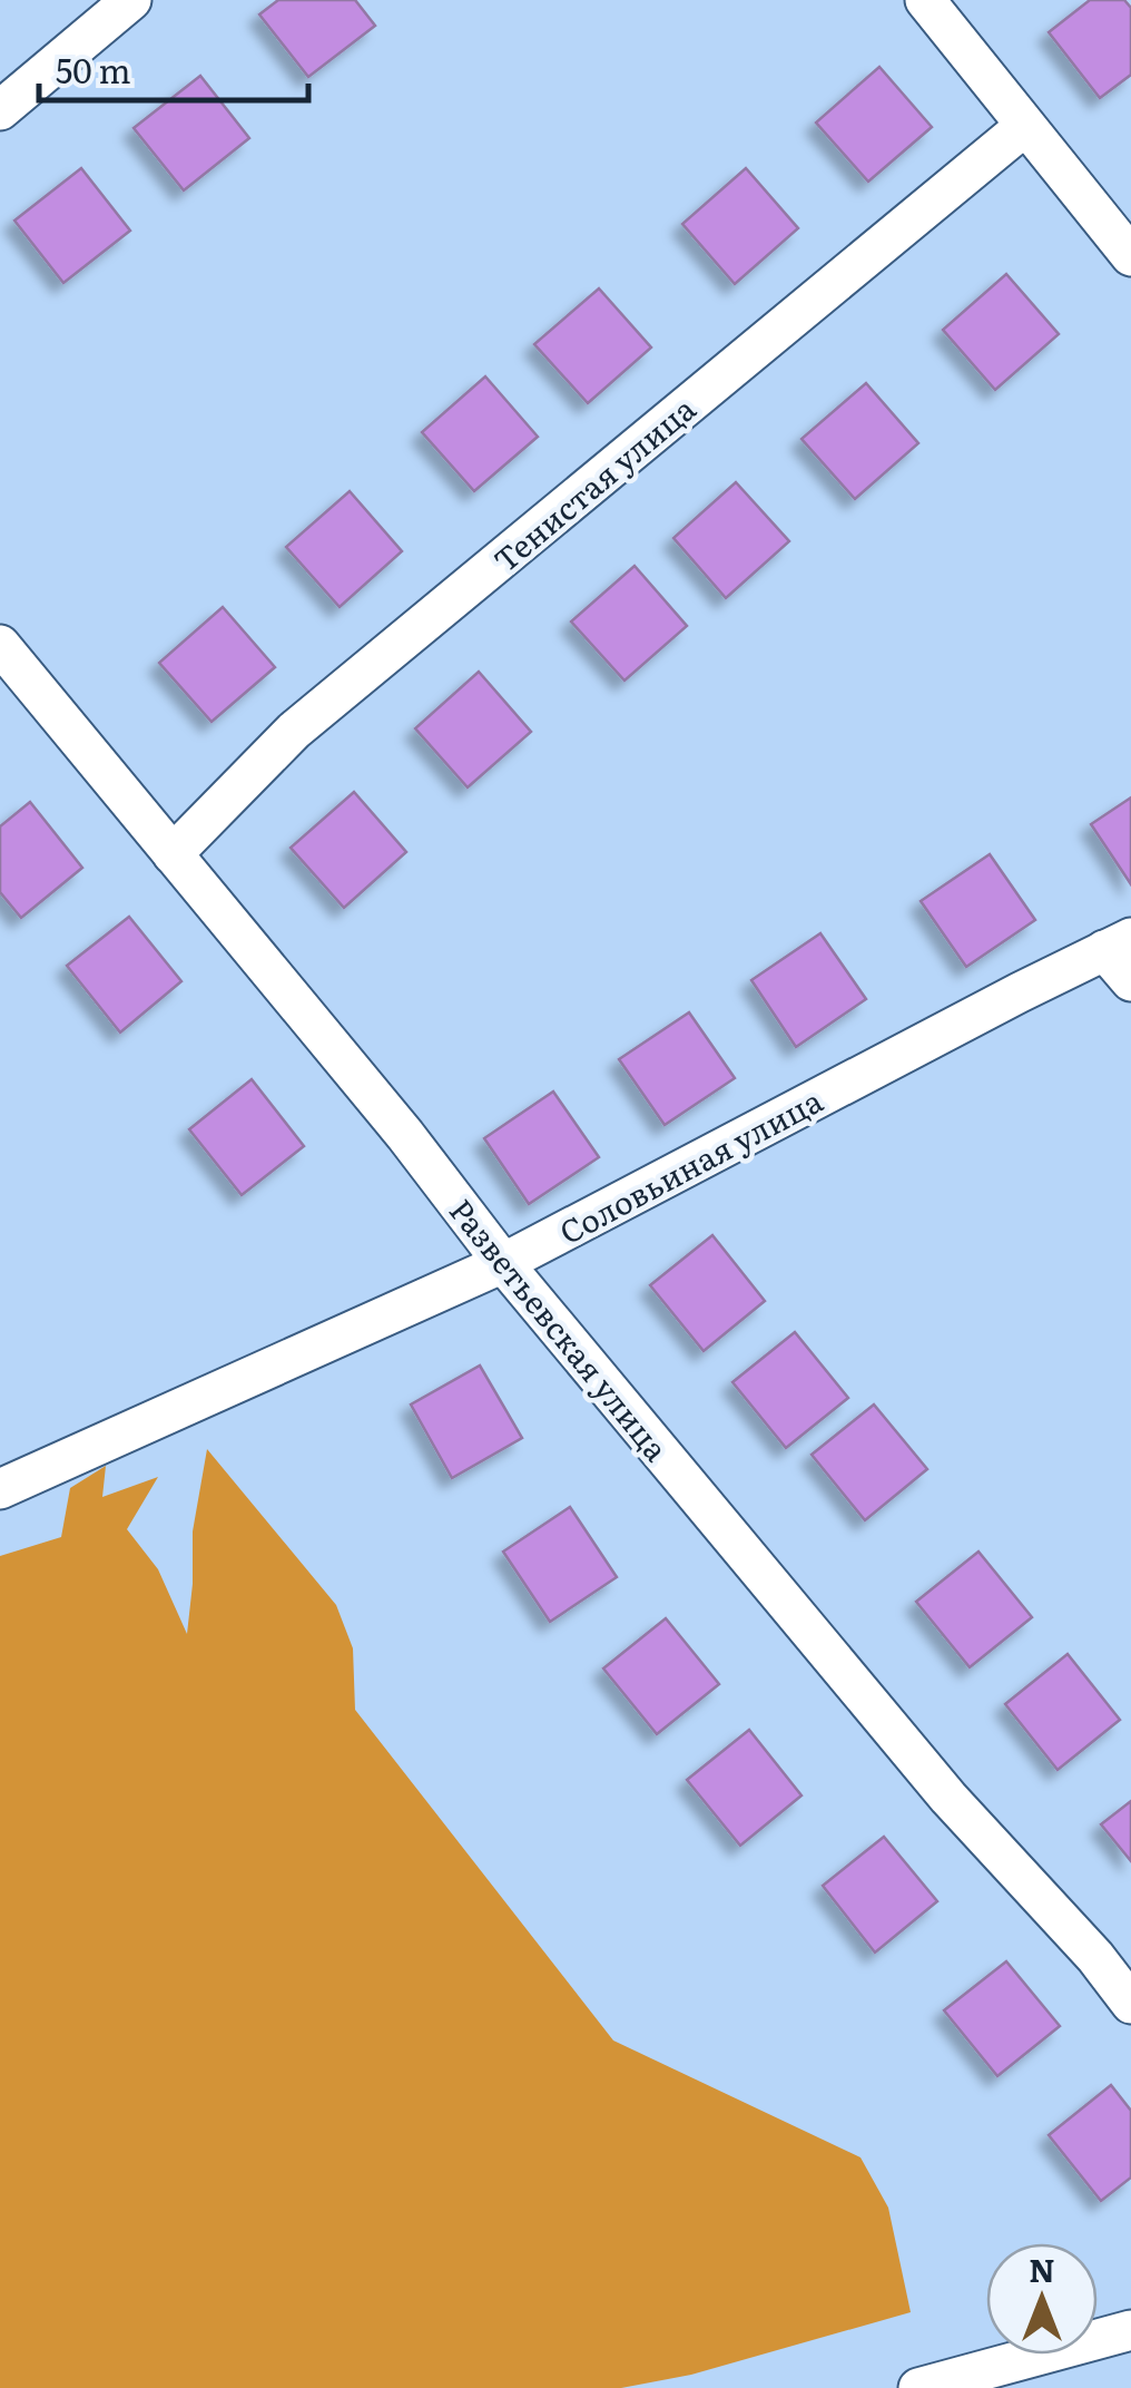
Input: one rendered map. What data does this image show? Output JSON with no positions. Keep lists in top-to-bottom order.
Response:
{
  "streets": {
    "street": ["Тенистая улица", "Соловьиная улица", "Разветьевская улица"]
  },
  "crossings": [
    ["Тенистая улица", "Разветьевская улица"],
    ["Соловьиная улица", "Разветьевская улица"]
  ],
  "scale_bar": "50 m",
  "north": "top"
}
